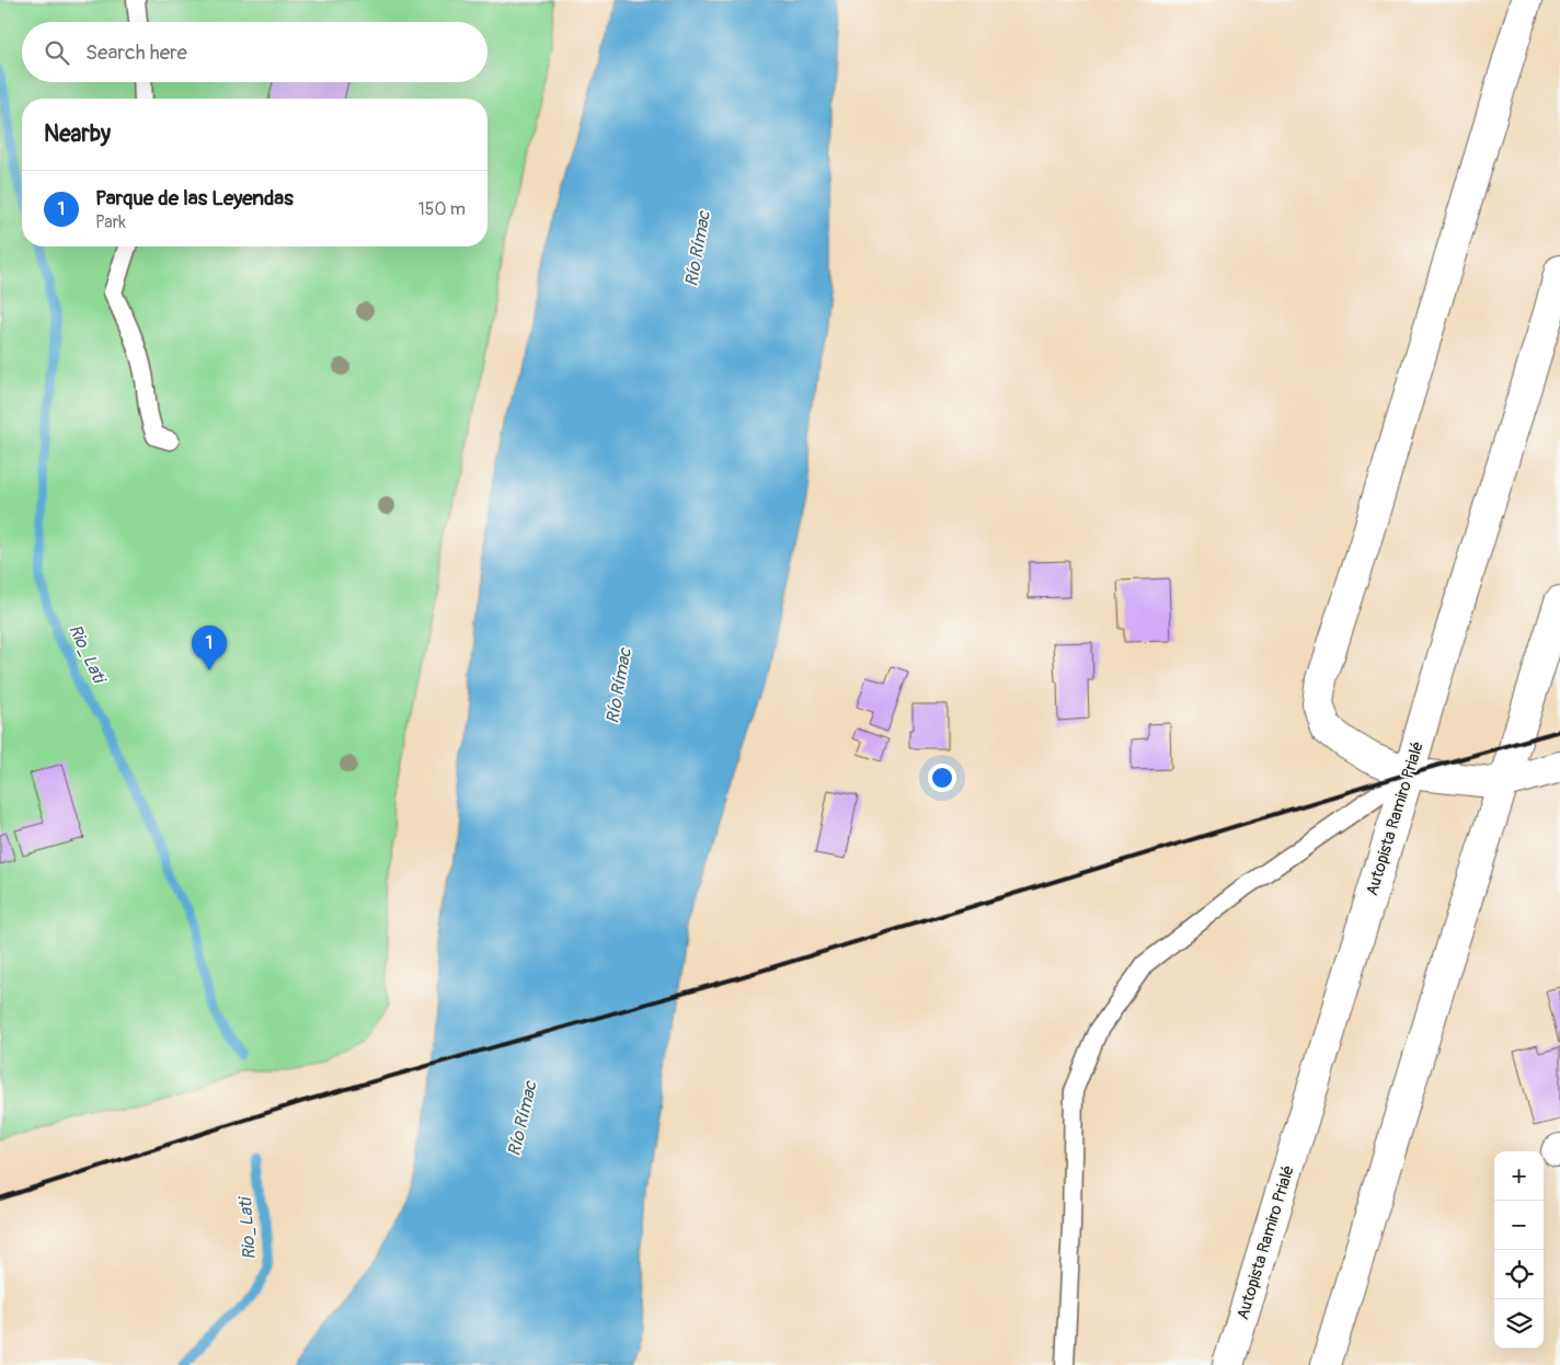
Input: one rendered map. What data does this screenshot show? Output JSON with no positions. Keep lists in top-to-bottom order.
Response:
{
  "streets": {
    "main road": ["Autopista Ramiro Prialé"]
  },
  "water": ["Río Rímac", "Rio_Lati"],
  "page": {
    "search": "Search here",
    "heading": "Nearby",
    "list": [
      {
        "mark": "1",
        "name": "Parque de las Leyendas",
        "note": "Park",
        "value": "150 m"
      }
    ],
    "pins": "1",
    "map_buttons": ["+", "−"]
  }
}
